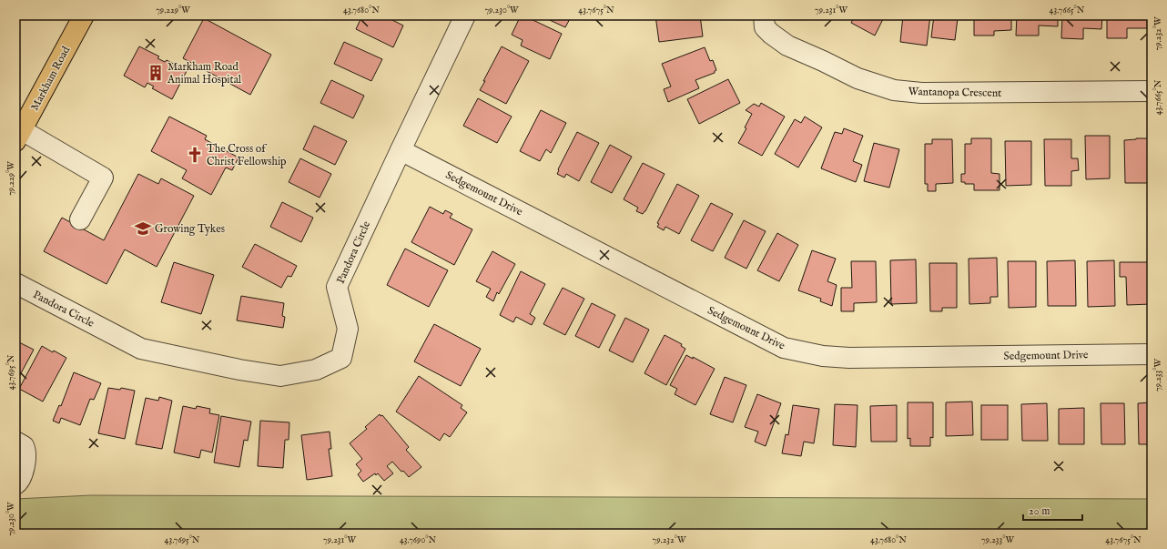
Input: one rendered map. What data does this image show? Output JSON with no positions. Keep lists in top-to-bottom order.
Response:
{
  "streets": {
    "main road": ["Markham Road"],
    "street": ["Wantanopa Crescent", "Sedgemount Drive", "Pandora Circle"]
  },
  "crossings": [
    ["Sedgemount Drive", "Pandora Circle"]
  ],
  "places": {
    "building": ["Markham Road Animal Hospital"],
    "church": ["The Cross of Christ Fellowship"],
    "school or university": ["Growing Tykes"]
  },
  "scale_bar": "20 m",
  "coordinates": [
    "79.229°W",
    "43.7680°N",
    "79.230°W",
    "43.7675°N",
    "79.231°W",
    "43.7665°N",
    "79.232°W",
    "43.7695°N",
    "79.233°W",
    "43.7690°N"
  ]
}
